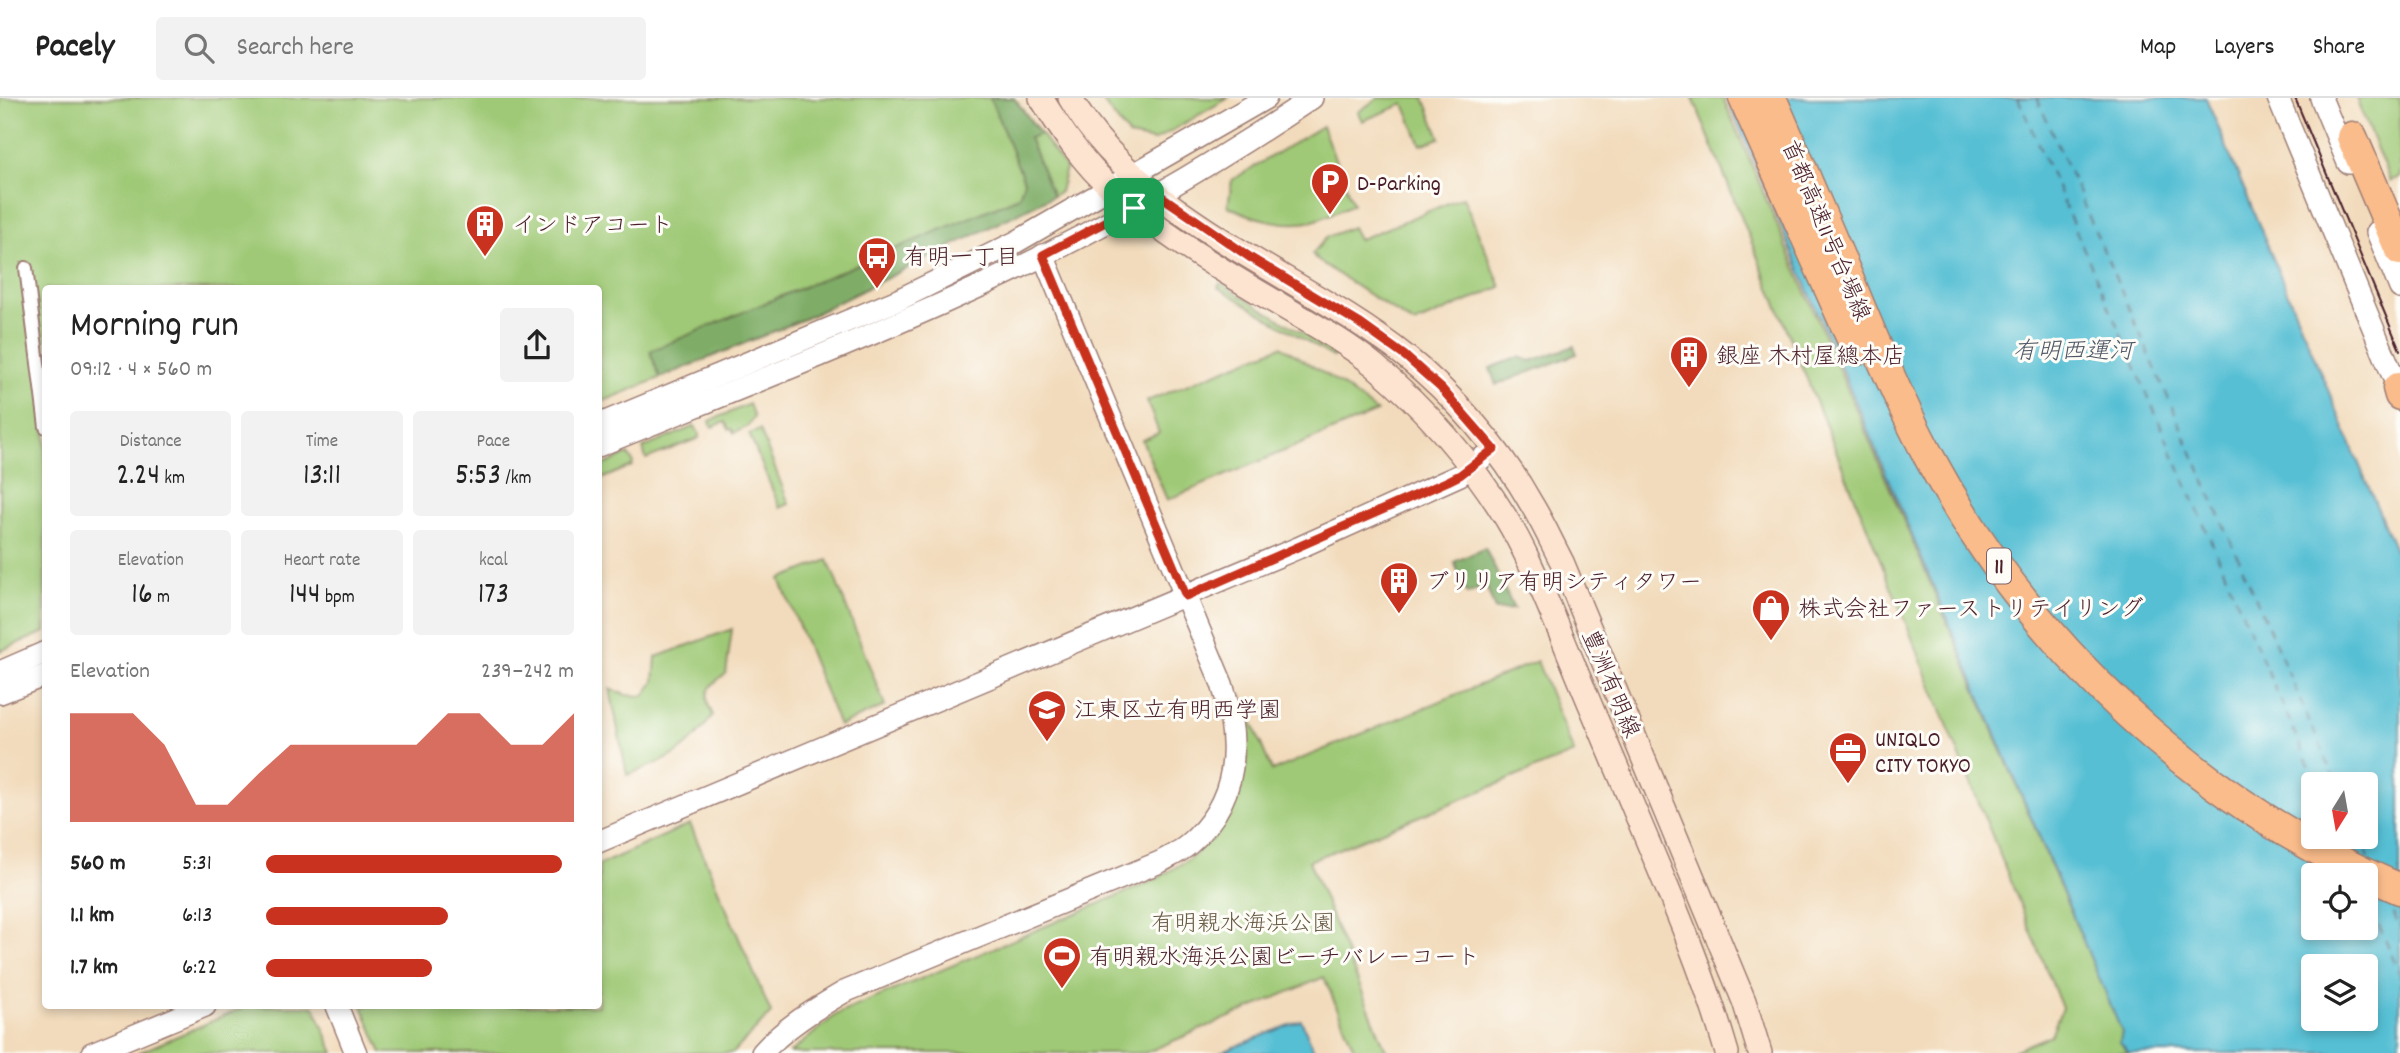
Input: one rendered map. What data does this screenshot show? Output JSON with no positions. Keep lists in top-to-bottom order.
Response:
{
  "streets": {
    "highway": ["首都高速11号台場線", "11"],
    "main road": ["豊洲有明線"]
  },
  "water": ["有明西運河"],
  "parks": ["有明親水海浜公園"],
  "places": {
    "parking": ["D-Parking"],
    "building": ["インドアコート", "銀座 木村屋總本店", "ブリリア有明シティタワー"],
    "bus stop": ["有明一丁目"],
    "shop": ["株式会社ファーストリテイリング"],
    "school or university": ["江東区立有明西学園"],
    "office": ["UNIQLO CITY TOKYO"],
    "sports": ["有明親水海浜公園ビーチバレーコート"]
  },
  "north": "bottom",
  "page": {
    "header": "Pacely",
    "search": "Search here",
    "nav": ["Map", "Layers", "Share"],
    "heading": ["Morning run", "09:12 · 4 × 560 m"],
    "stats": [
      ["Distance", "2.24 km"],
      ["Time", "13:11"],
      ["Pace", "5:53 /km"],
      ["Elevation", "16 m"],
      ["Heart rate", "144 bpm"],
      ["kcal", "173"]
    ],
    "chart": ["Elevation", "239–242 m"],
    "list": [
      {
        "name": "560 m",
        "note": "5:31"
      },
      {
        "name": "1.1 km",
        "note": "6:13"
      },
      {
        "name": "1.7 km",
        "note": "6:22"
      }
    ]
  }
}
